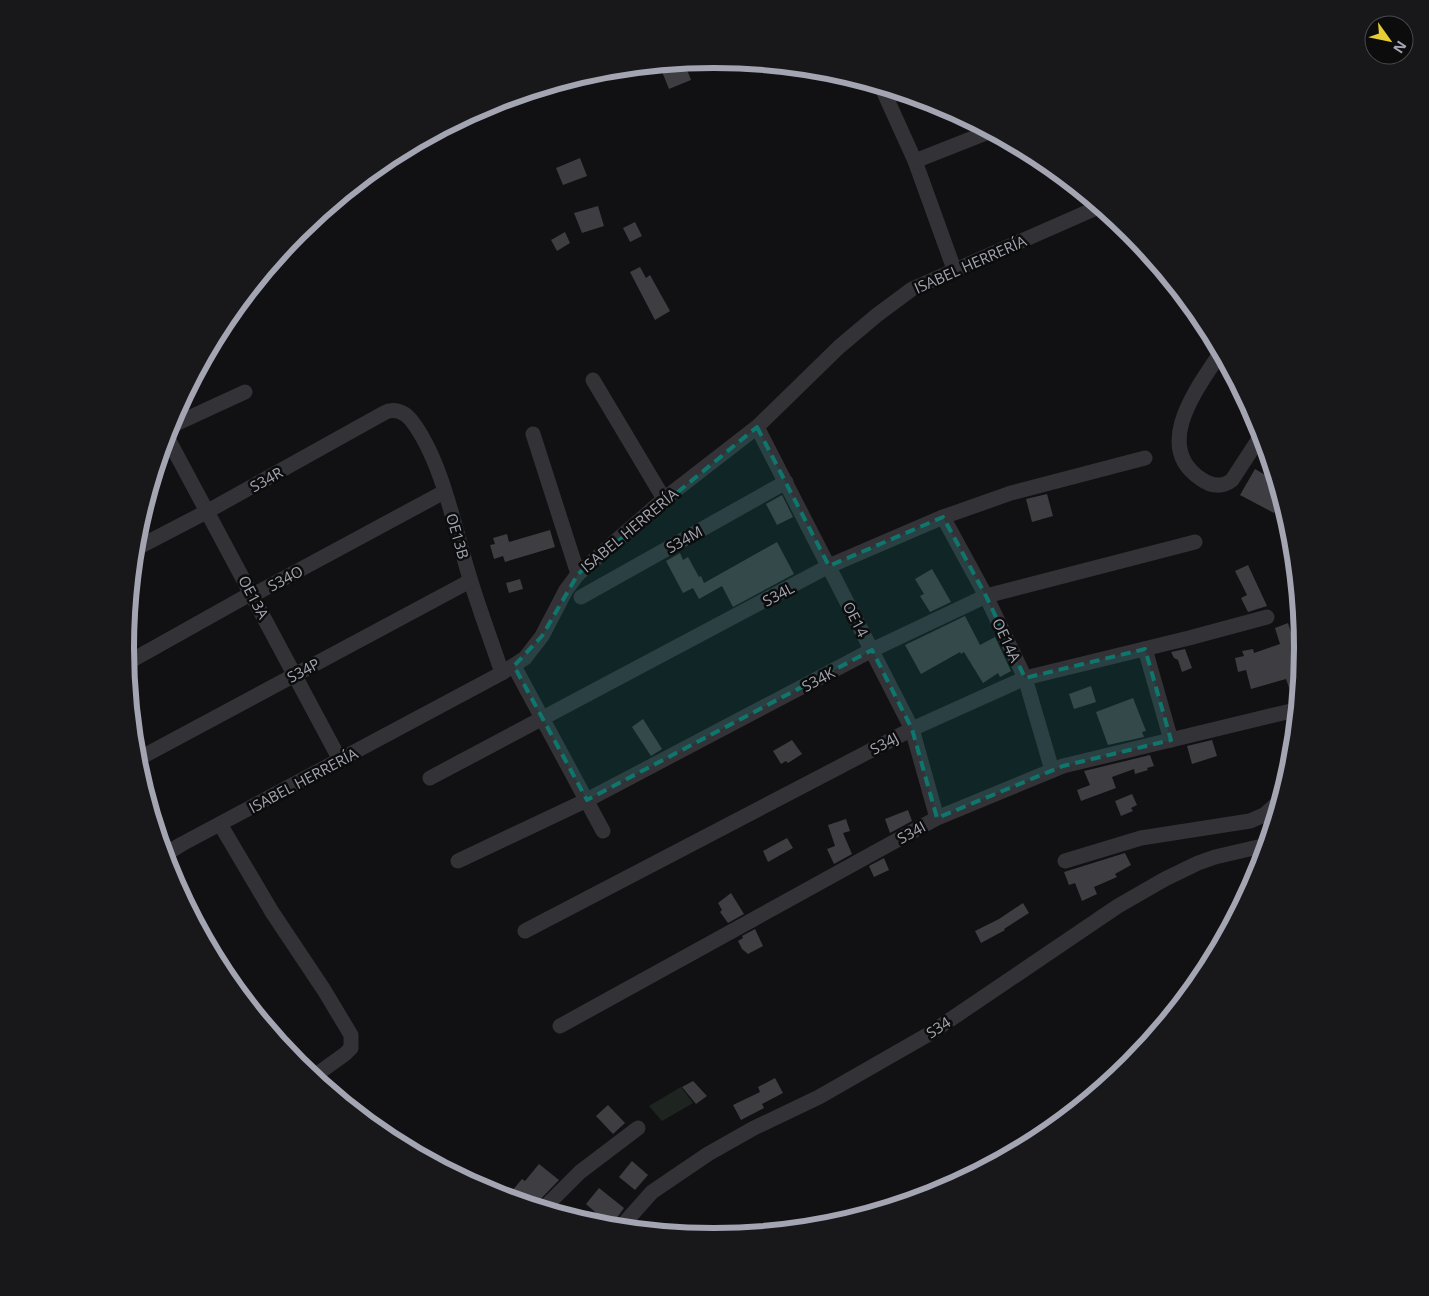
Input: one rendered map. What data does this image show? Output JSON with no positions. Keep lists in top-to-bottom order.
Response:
{
  "streets": {
    "street": [
      "ISABEL HERRERÍA",
      "S34R",
      "OE13B",
      "S34M",
      "S34O",
      "S34L",
      "OE13A",
      "OE14",
      "OE14A",
      "S34P",
      "S34K",
      "S34J",
      "S34I",
      "S34"
    ]
  },
  "crossings": [
    ["ISABEL HERRERÍA", "OE13B"],
    ["ISABEL HERRERÍA", "OE13A"],
    ["ISABEL HERRERÍA", "OE14"],
    ["S34R", "OE13B"],
    ["S34R", "OE13A"],
    ["OE13B", "S34O"],
    ["OE13B", "S34L"],
    ["OE13B", "S34P"],
    ["OE13B", "S34K"],
    ["S34M", "OE14"],
    ["S34O", "OE13A"],
    ["S34L", "OE14"],
    ["S34L", "OE14A"],
    ["OE13A", "S34P"],
    ["OE14", "S34K"],
    ["OE14", "S34J"],
    ["OE14", "S34I"],
    ["OE14A", "S34K"],
    ["OE14A", "S34J"],
    ["OE14A", "S34I"]
  ],
  "north": "bottom right"
}
